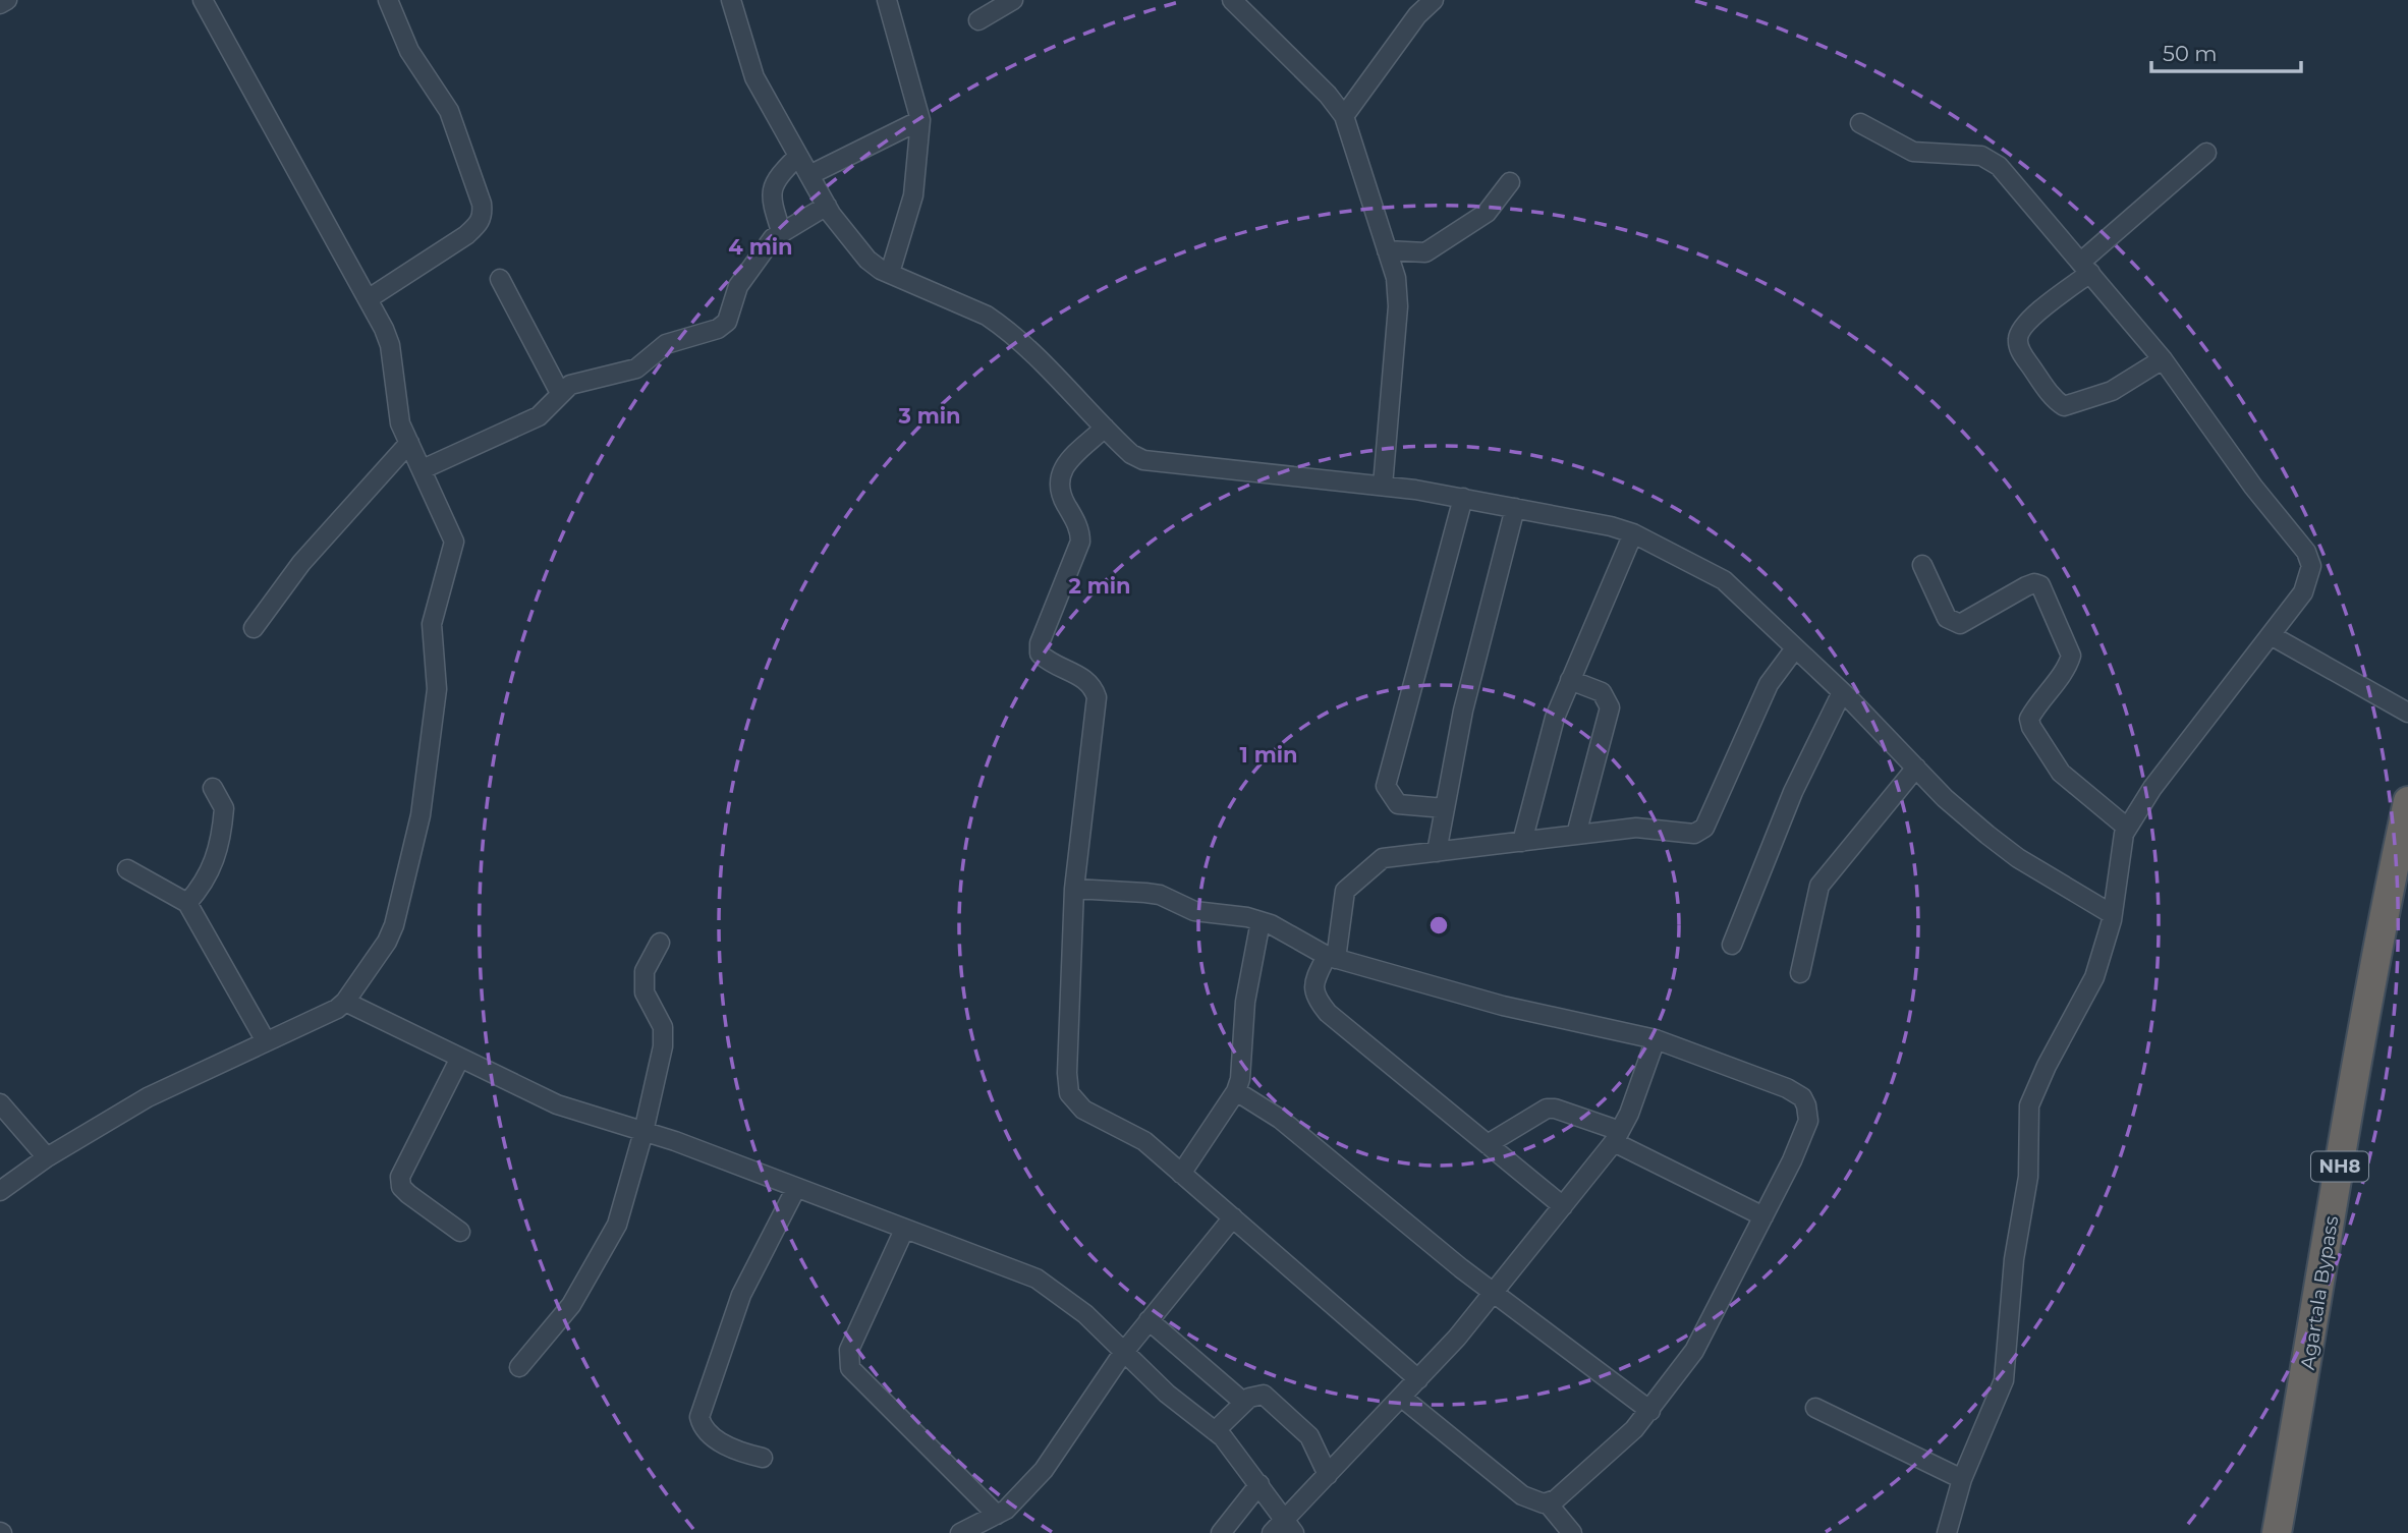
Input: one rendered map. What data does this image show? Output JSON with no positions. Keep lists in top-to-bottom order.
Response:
{
  "streets": {
    "highway": ["NH8", "Agartala Bypass"]
  },
  "scale_bar": "50 m",
  "rings": [
    "4 min",
    "3 min",
    "2 min",
    "1 min"
  ]
}
